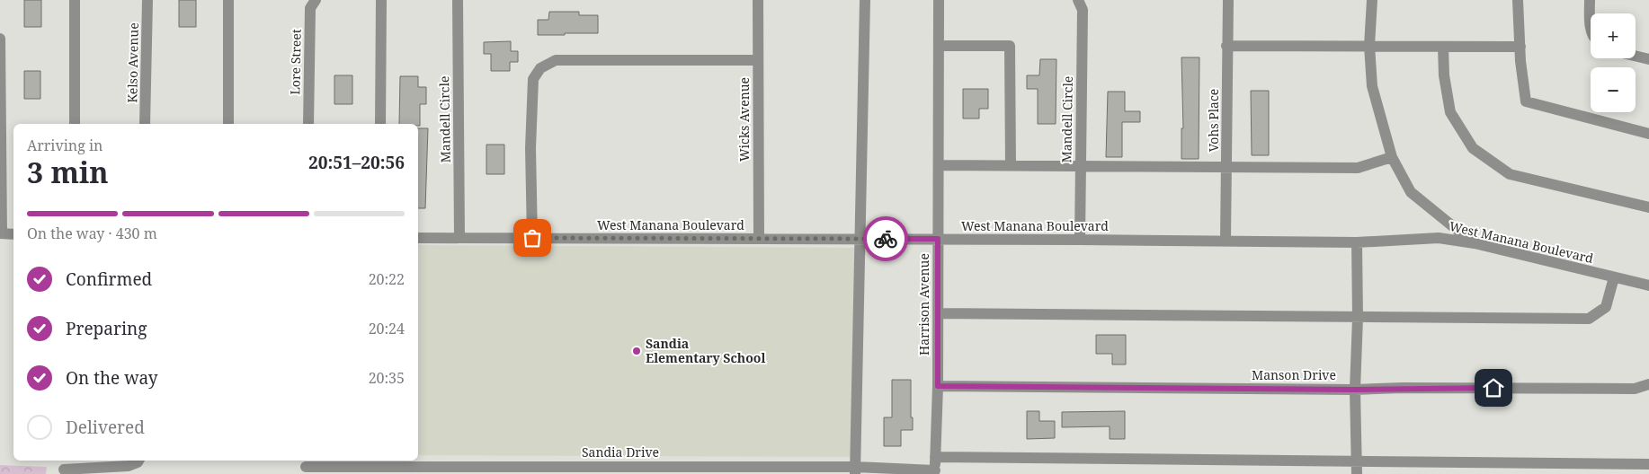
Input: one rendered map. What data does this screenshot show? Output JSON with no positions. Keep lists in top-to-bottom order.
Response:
{
  "streets": {
    "street": [
      "Lore Street",
      "Kelso Avenue",
      "Mandell Circle",
      "Wicks Avenue",
      "Vohs Place",
      "West Manana Boulevard",
      "Harrison Avenue",
      "Manson Drive",
      "Sandia Drive"
    ]
  },
  "crossings": [
    ["Mandell Circle", "West Manana Boulevard"],
    ["Wicks Avenue", "West Manana Boulevard"],
    ["Vohs Place", "West Manana Boulevard"],
    ["West Manana Boulevard", "Harrison Avenue"],
    ["Harrison Avenue", "Manson Drive"],
    ["Harrison Avenue", "Sandia Drive"]
  ],
  "places": ["Sandia Elementary School"],
  "page": {
    "map_buttons": ["+", "−"],
    "heading": ["3 min", "Arriving in", "20:51–20:56"],
    "bar": "On the way · 430 m",
    "list": [
      ["Confirmed", "20:22"],
      ["Preparing", "20:24"],
      ["On the way", "20:35"],
      "Delivered"
    ]
  }
}
